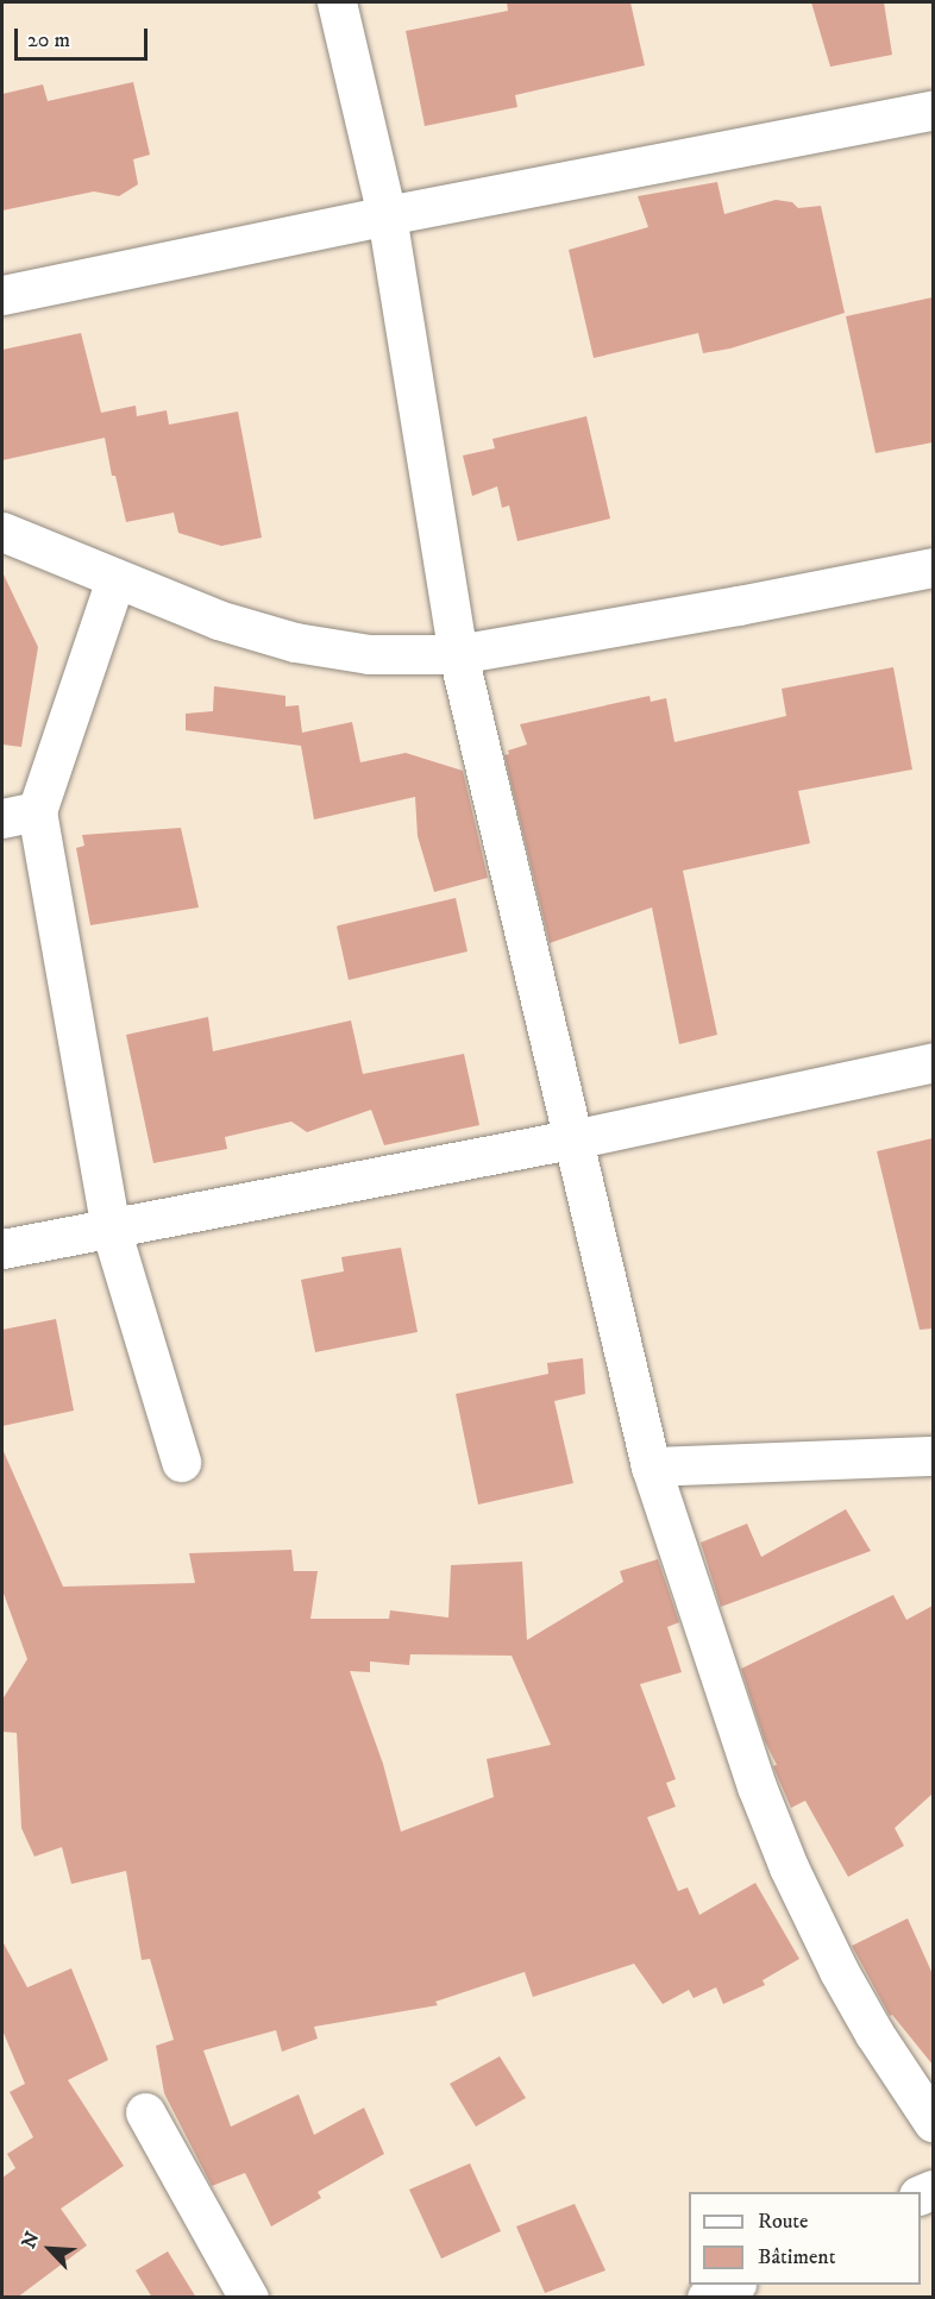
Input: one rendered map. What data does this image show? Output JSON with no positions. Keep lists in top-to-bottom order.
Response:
{
  "legend": ["Route", "Bâtiment"],
  "scale_bar": "20 m",
  "north": "top left"
}
